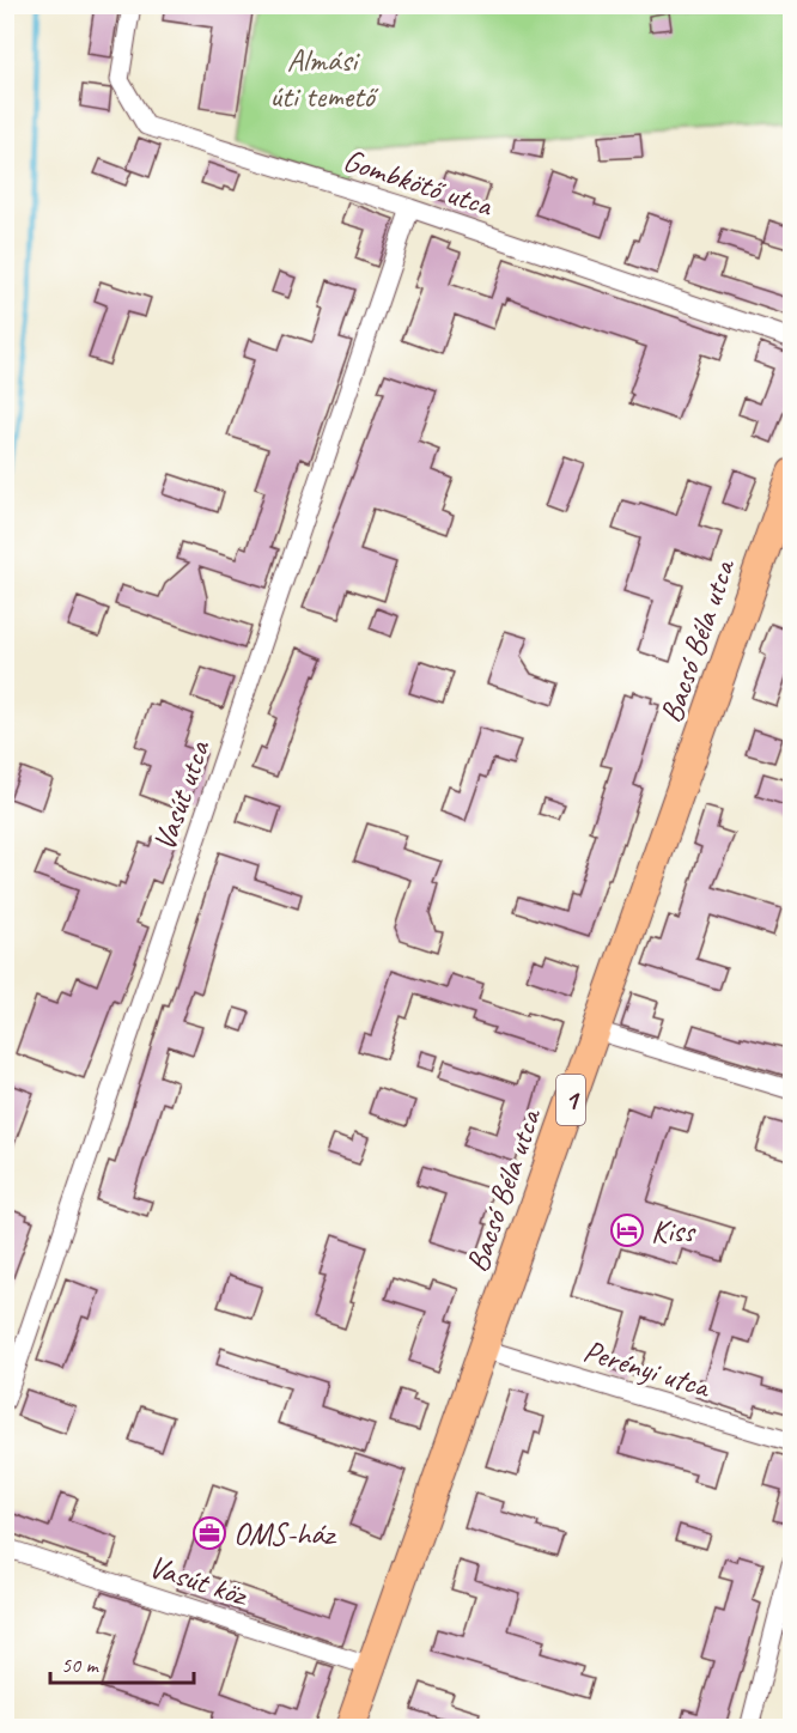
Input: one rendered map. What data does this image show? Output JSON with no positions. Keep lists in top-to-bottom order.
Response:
{
  "streets": {
    "main road": ["Bacsó Béla utca", "1"],
    "street": [
      "Gombkötő utca",
      "Vasút utca",
      "Perényi utca",
      "Vasút köz"
    ]
  },
  "crossings": [
    ["Gombkötő utca", "Vasút utca"],
    ["Bacsó Béla utca", "Perényi utca"],
    ["Bacsó Béla utca", "Vasút köz"]
  ],
  "parks": ["Almási úti temető"],
  "places": {
    "hotel": ["Kiss"],
    "office": ["OMS-ház"]
  },
  "scale_bar": "50 m"
}
